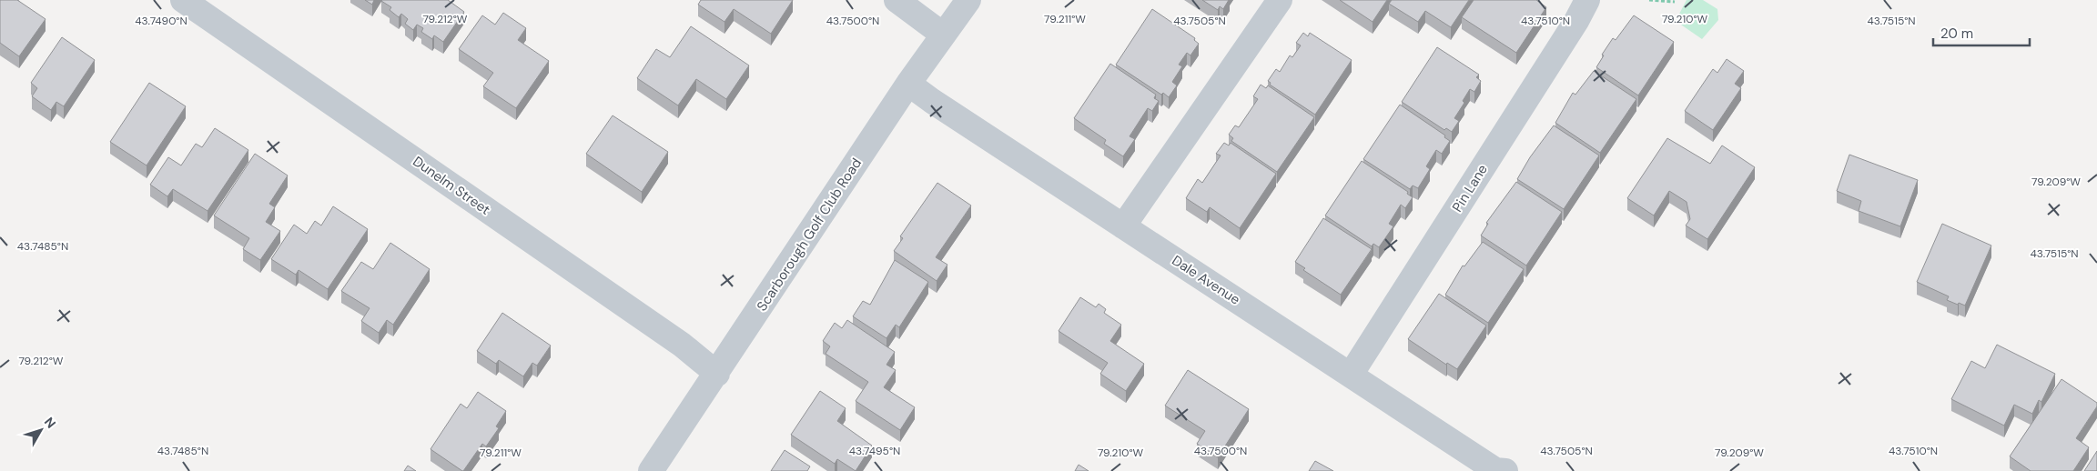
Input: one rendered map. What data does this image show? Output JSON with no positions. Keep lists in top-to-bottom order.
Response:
{
  "streets": {
    "street": [
      "Dunelm Street",
      "Pin Lane",
      "Scarborough Golf Club Road",
      "Dale Avenue"
    ]
  },
  "crossings": [
    ["Dunelm Street", "Scarborough Golf Club Road"],
    ["Pin Lane", "Dale Avenue"],
    ["Scarborough Golf Club Road", "Dale Avenue"]
  ],
  "scale_bar": "20 m",
  "north": "top right",
  "coordinates": [
    "79.212°W",
    "79.211°W",
    "79.210°W",
    "43.7490°N",
    "43.7500°N",
    "43.7505°N",
    "43.7510°N",
    "43.7515°N",
    "79.209°W",
    "43.7485°N",
    "43.7495°N"
  ]
}
